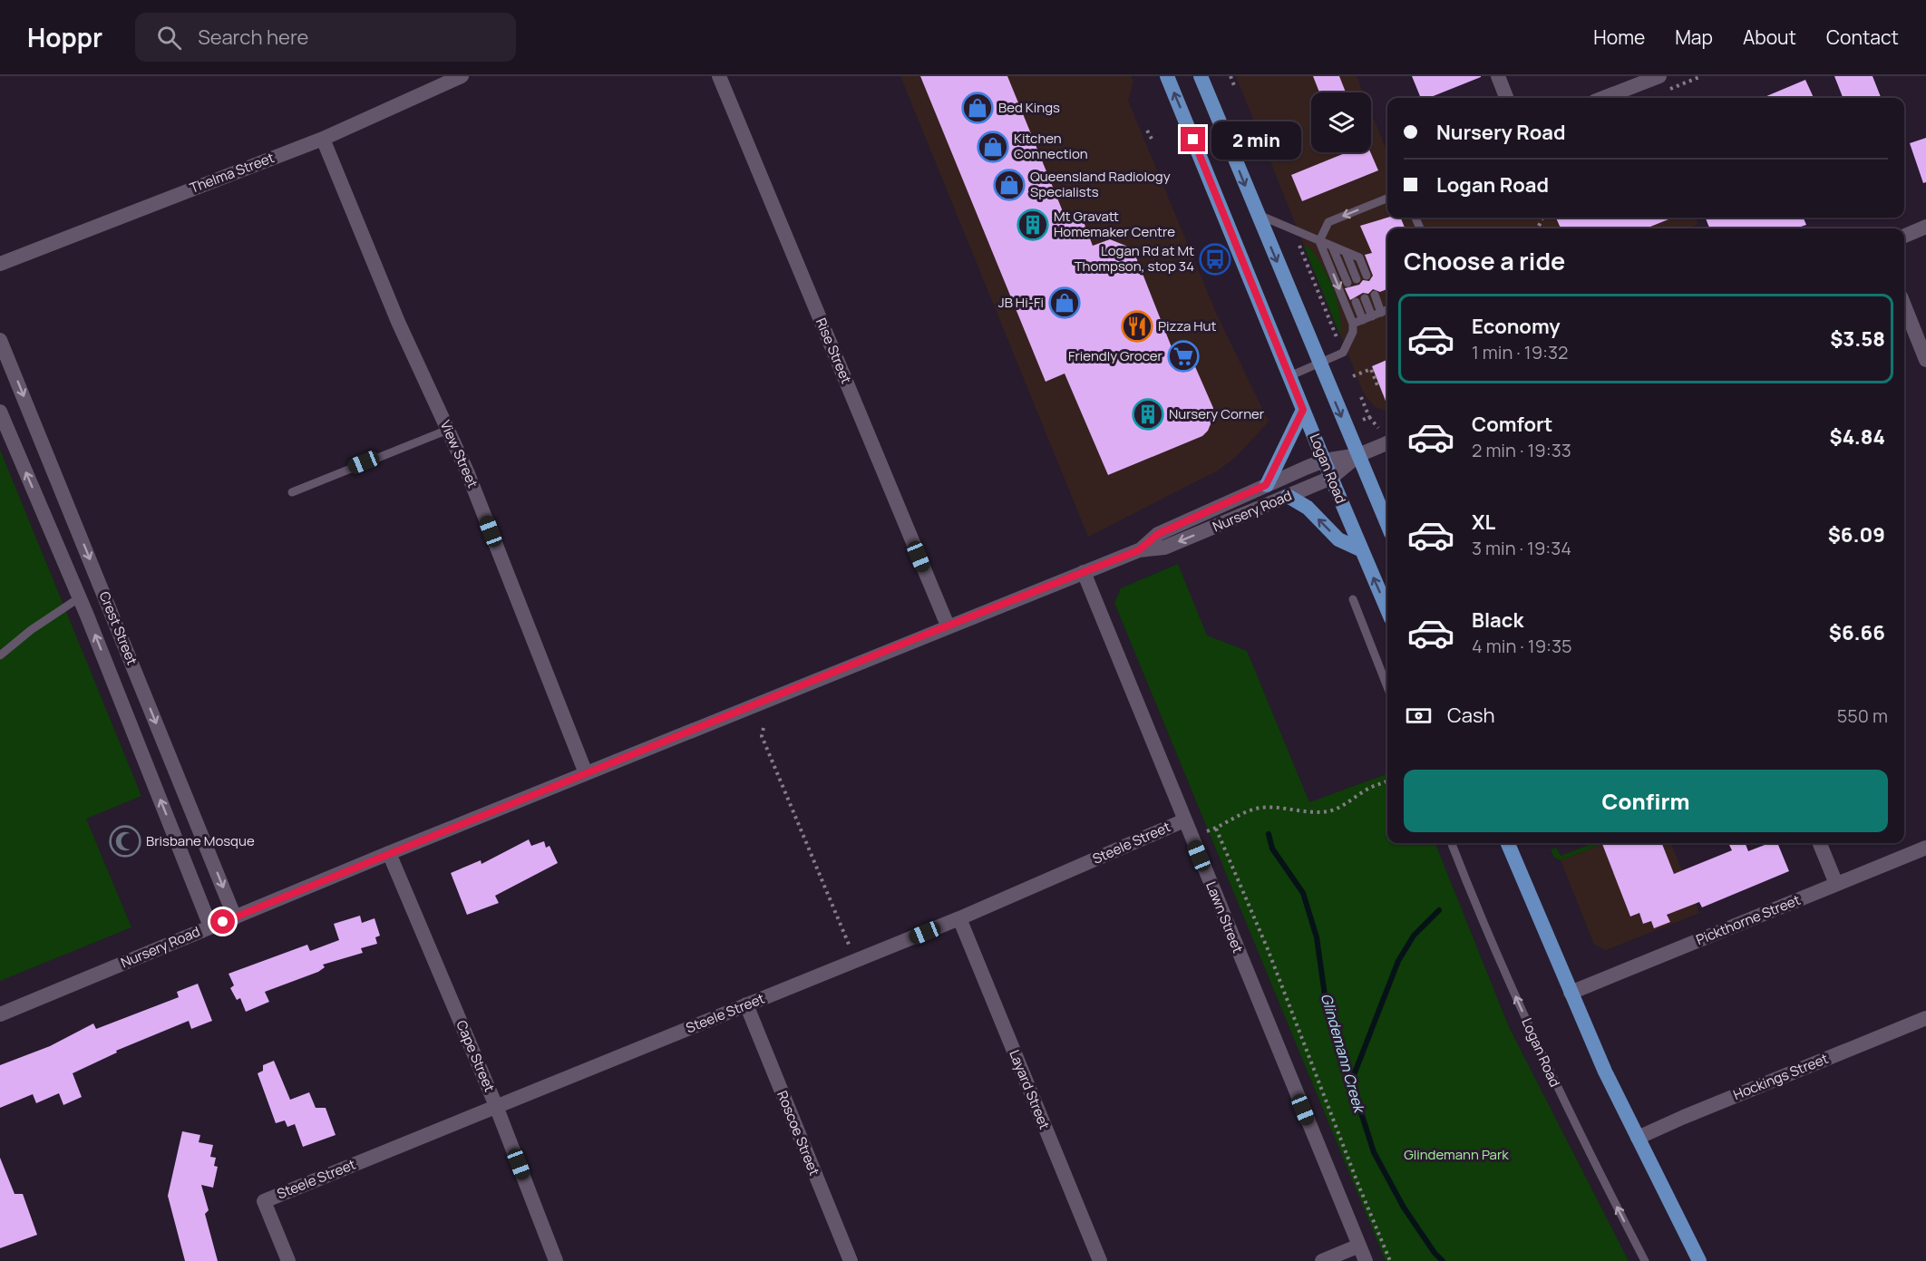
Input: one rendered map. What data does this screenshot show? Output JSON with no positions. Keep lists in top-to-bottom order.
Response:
{
  "streets": {
    "main road": ["Logan Road"],
    "street": [
      "Thelma Street",
      "Rise Street",
      "View Street",
      "Nursery Road",
      "Crest Street",
      "Steele Street",
      "Lawn Street",
      "Pickthorne Street",
      "Cape Street",
      "Hockings Street",
      "Layard Street",
      "Roscoe Street"
    ]
  },
  "crossings": [
    ["Thelma Street", "View Street"],
    ["Rise Street", "Nursery Road"],
    ["View Street", "Nursery Road"],
    ["Logan Road", "Nursery Road"],
    ["Nursery Road", "Crest Street"],
    ["Nursery Road", "Lawn Street"],
    ["Nursery Road", "Cape Street"],
    ["Steele Street", "Lawn Street"],
    ["Steele Street", "Cape Street"],
    ["Steele Street", "Layard Street"],
    ["Steele Street", "Roscoe Street"]
  ],
  "water": ["Glindemann Creek"],
  "parks": ["Glindemann Park"],
  "places": {
    "shop": [
      "Bed Kings",
      "Kitchen Connection",
      "Queensland Radiology Specialists",
      "JB Hi-Fi"
    ],
    "building": ["Mt Gravatt Homemaker Centre", "Nursery Corner"],
    "bus stop": ["Logan Rd at Mt Thompson, stop 34"],
    "restaurant": ["Pizza Hut"],
    "supermarket": ["Friendly Grocer"],
    "mosque": ["Brisbane Mosque"]
  },
  "page": {
    "header": "Hoppr",
    "search": "Search here",
    "nav": [
      "Home",
      "Map",
      "About",
      "Contact"
    ],
    "banner": ["Nursery Road", "Logan Road"],
    "bubble": "2 min",
    "heading": "Choose a ride",
    "list": [
      {
        "name": "Economy",
        "note": "1 min · 19:32",
        "value": "$3.58"
      },
      {
        "name": "Comfort",
        "note": "2 min · 19:33",
        "value": "$4.84"
      },
      {
        "name": "XL",
        "note": "3 min · 19:34",
        "value": "$6.09"
      },
      {
        "name": "Black",
        "note": "4 min · 19:35",
        "value": "$6.66"
      }
    ],
    "pay": ["Cash", "550 m"],
    "buttons": "Confirm"
  }
}
